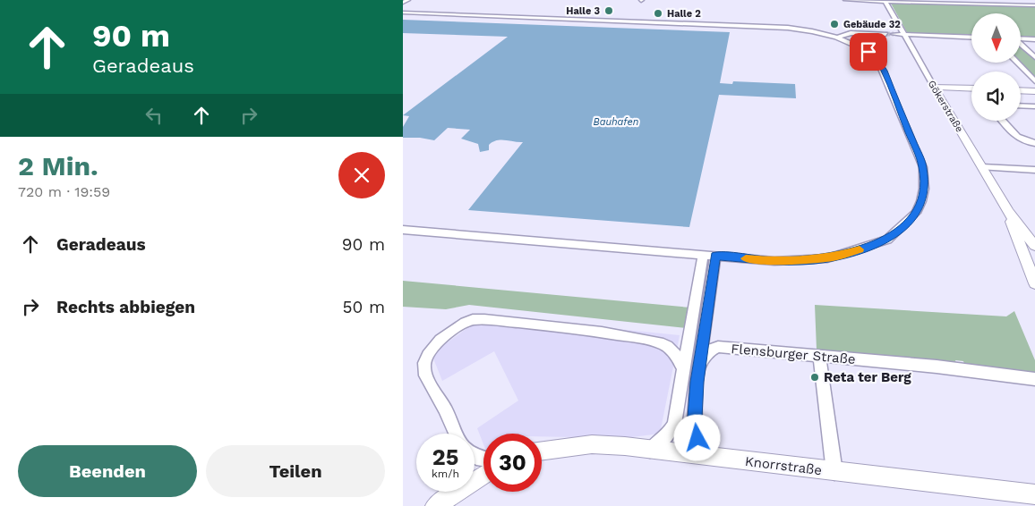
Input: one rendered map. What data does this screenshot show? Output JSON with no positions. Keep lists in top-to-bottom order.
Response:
{
  "streets": {
    "main road": ["Gökerstraße", "Knorrstraße"],
    "street": ["Flensburger Straße"]
  },
  "water": ["Bauhafen"],
  "places": [
    "Halle 3",
    "Halle 2",
    "Gebäude 32",
    "Reta ter Berg"
  ],
  "north": "bottom",
  "page": {
    "turn": ["90 m", "Geradeaus"],
    "heading": ["2 Min.", "720 m · 19:59"],
    "list": [
      {
        "name": "Geradeaus",
        "value": "90 m"
      },
      {
        "name": "Rechts abbiegen",
        "value": "50 m"
      }
    ],
    "speed": "25 km/h",
    "limit": "30",
    "buttons": ["Beenden", "Teilen"]
  }
}
